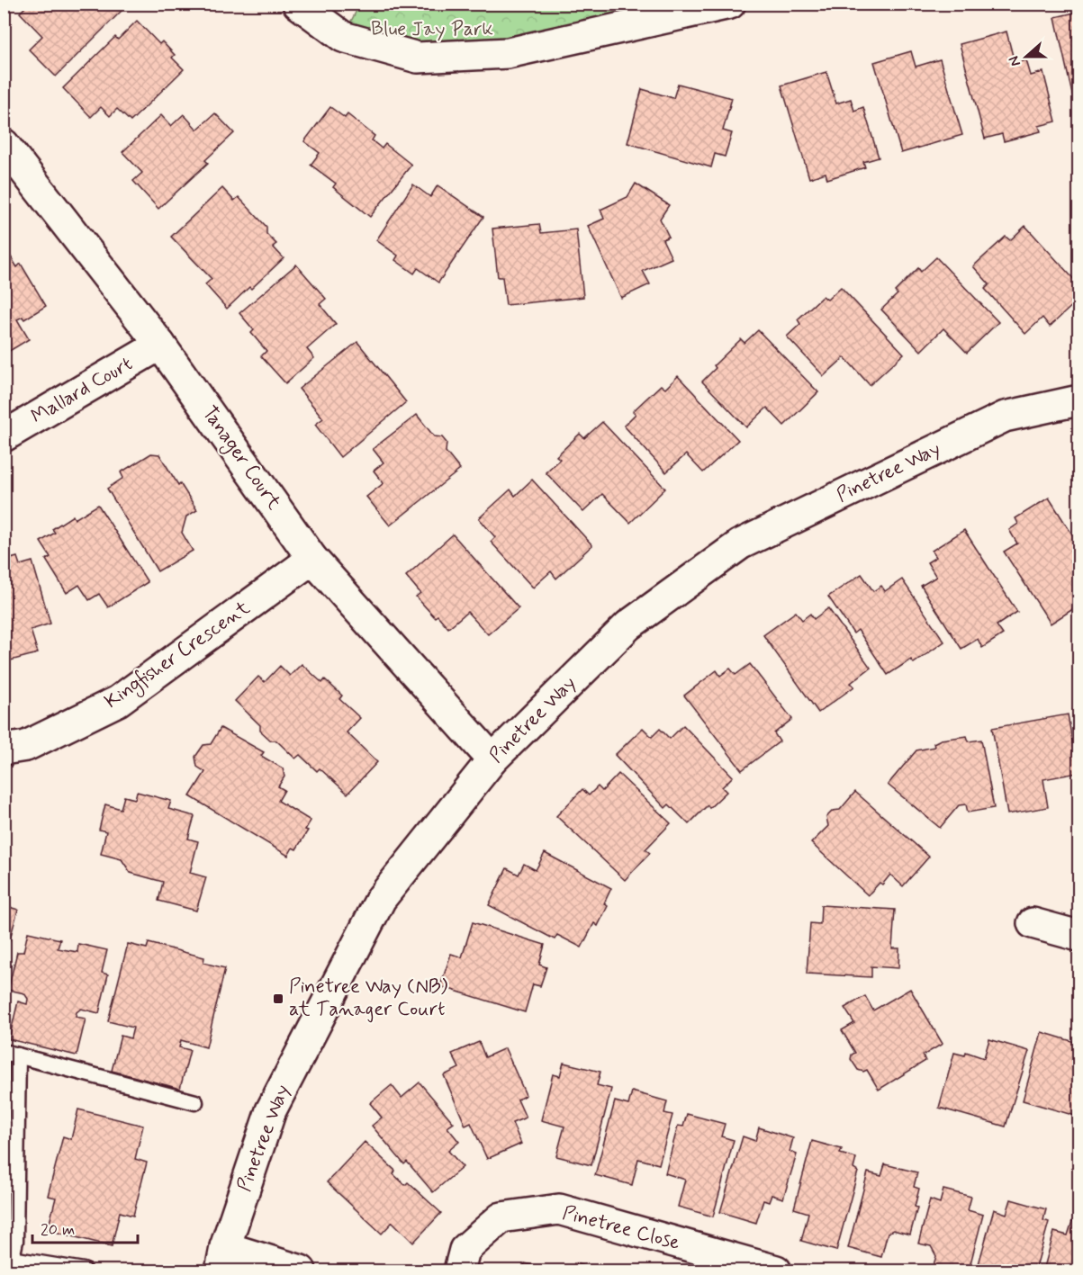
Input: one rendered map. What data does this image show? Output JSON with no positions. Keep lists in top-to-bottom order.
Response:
{
  "streets": {
    "street": [
      "Mallard Court",
      "Tanager Court",
      "Pinetree Way",
      "Kingfisher Crescent",
      "Pinetree Close"
    ]
  },
  "crossings": [
    ["Mallard Court", "Tanager Court"],
    ["Tanager Court", "Pinetree Way"],
    ["Tanager Court", "Kingfisher Crescent"]
  ],
  "parks": ["Blue Jay Park"],
  "places": {
    "transit": ["Pinetree Way (NB) at Tanager Court"]
  },
  "scale_bar": "20 m",
  "north": "left"
}
